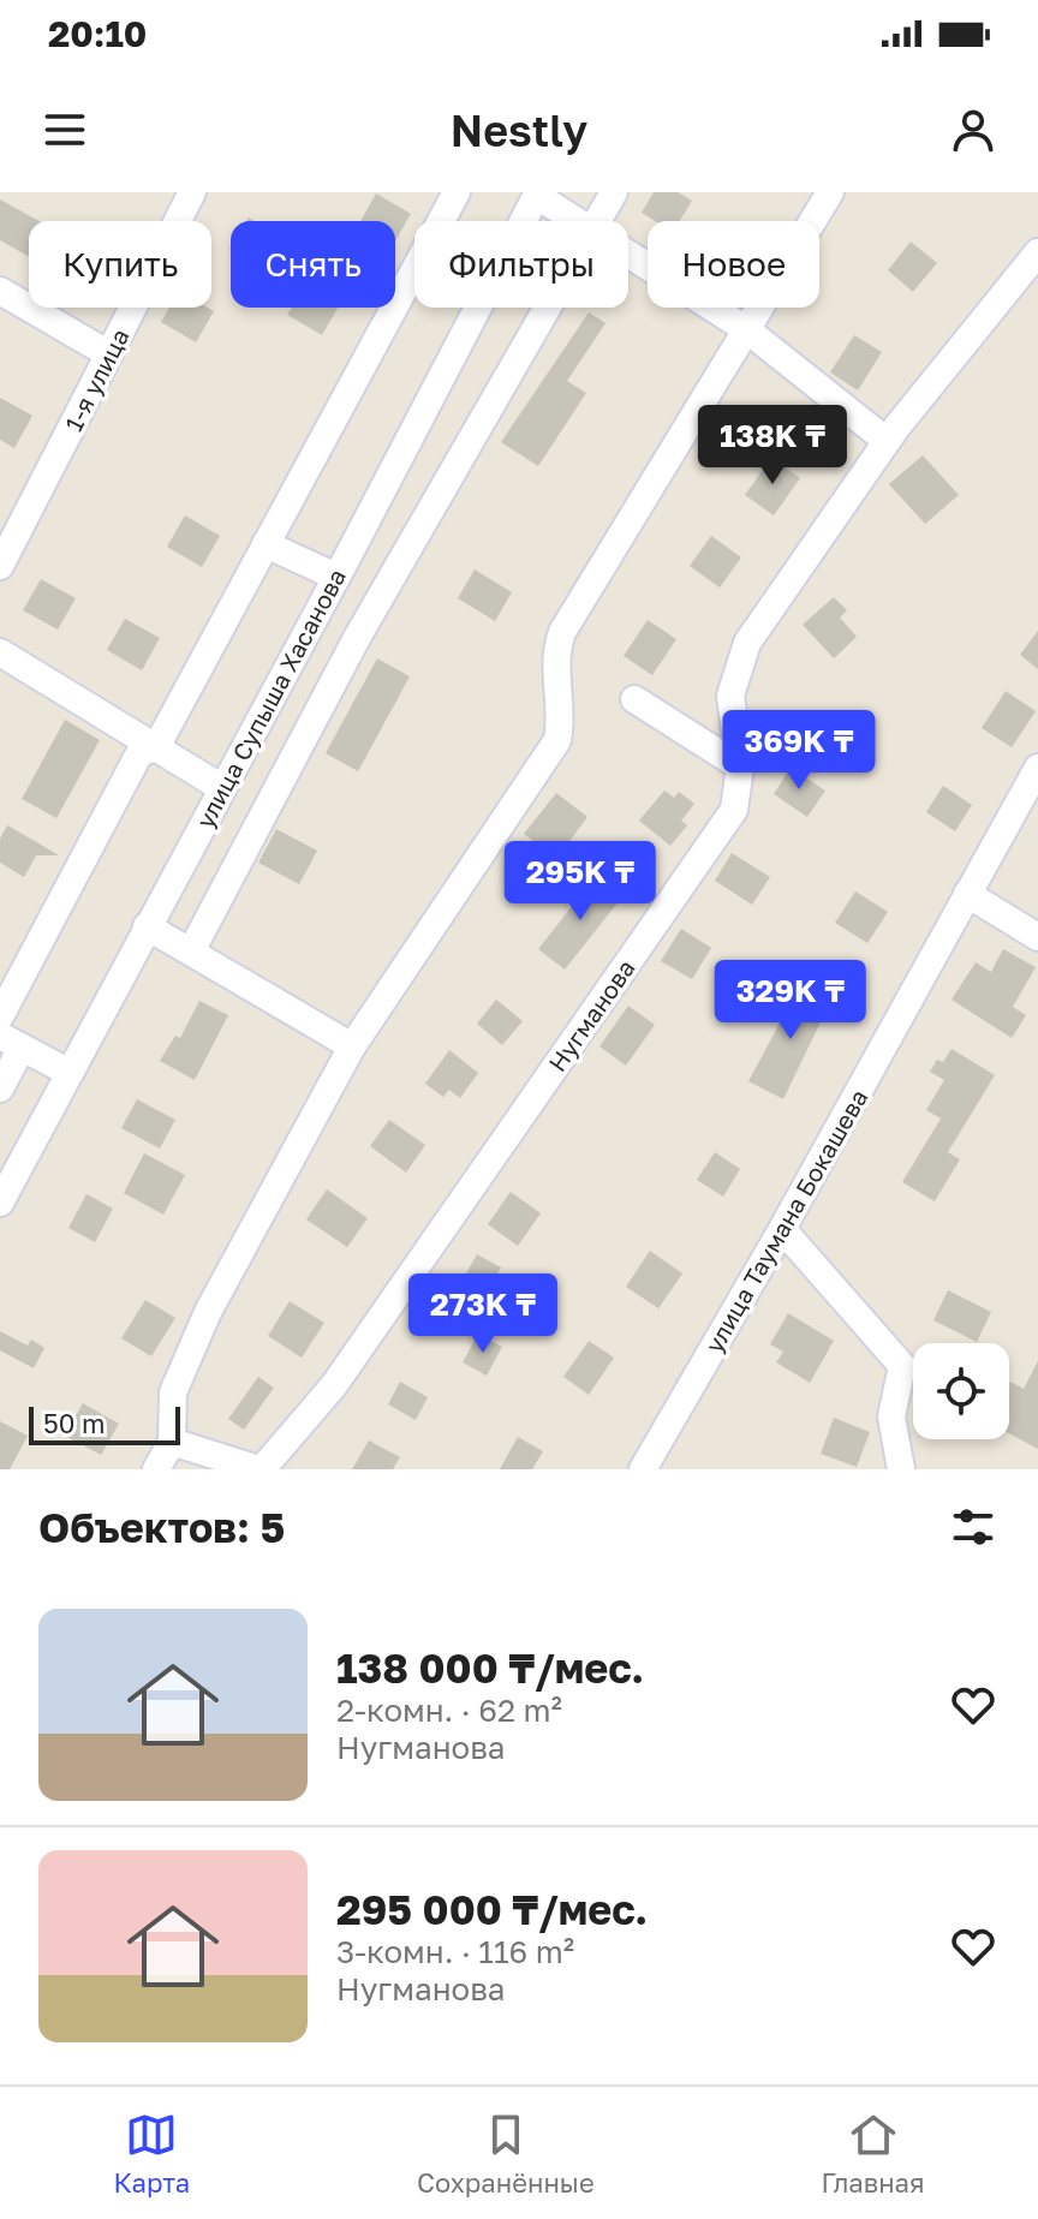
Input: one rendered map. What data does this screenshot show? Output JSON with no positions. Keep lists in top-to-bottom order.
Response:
{
  "streets": {
    "street": [
      "1-я улица",
      "улица Супыша Хасанова",
      "Нугманова",
      "улица Таумана Бокашева"
    ]
  },
  "scale_bar": "50 m",
  "page": {
    "status": "20:10",
    "header": "Nestly",
    "chip": [
      "Купить",
      "Снять",
      "Фильтры",
      "Новое"
    ],
    "price": [
      "138K ₸",
      "369K ₸",
      "295K ₸",
      "329K ₸",
      "273K ₸"
    ],
    "scale": "50 m",
    "heading": "Объектов: 5",
    "list": [
      {
        "name": "138 000 ₸/мес.",
        "note": "2-комн. · 62 m² · Нугманова"
      },
      {
        "name": "295 000 ₸/мес.",
        "note": "3-комн. · 116 m² · Нугманова"
      }
    ],
    "tabs": ["Карта", "Сохранённые", "Главная"]
  }
}
